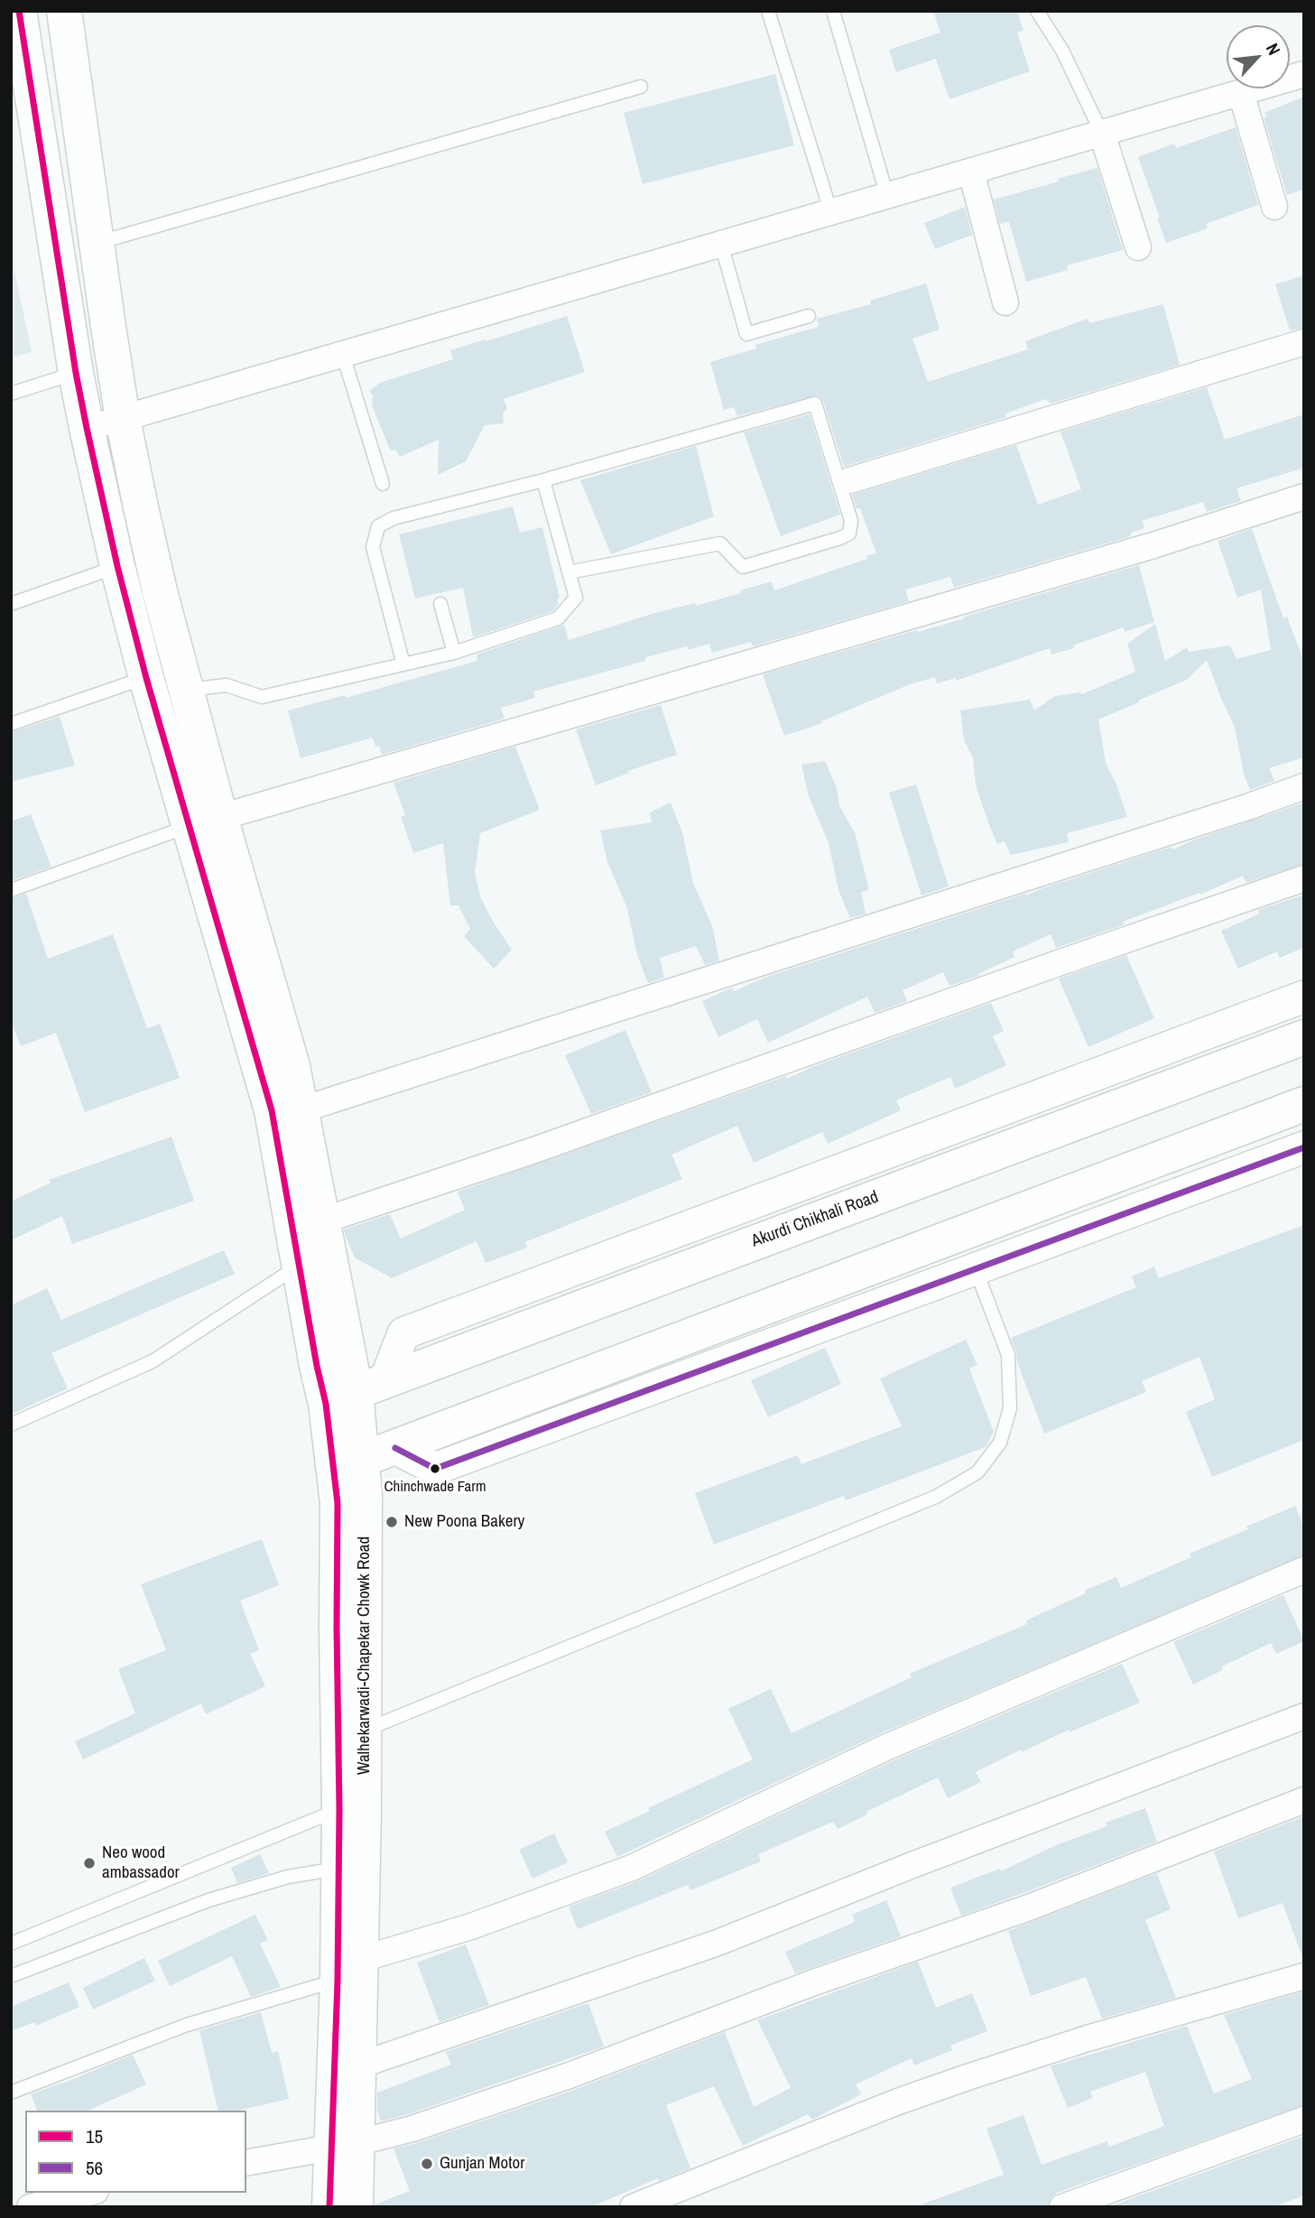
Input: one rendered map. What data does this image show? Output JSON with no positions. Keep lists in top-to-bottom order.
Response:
{
  "streets": {
    "main road": ["Akurdi Chikhali Road", "Walhekarwadi-Chapekar Chowk Road"]
  },
  "crossings": [
    ["Akurdi Chikhali Road", "Walhekarwadi-Chapekar Chowk Road"]
  ],
  "places": [
    "Chinchwade Farm",
    "New Poona Bakery",
    "Neo wood ambassador",
    "Gunjan Motor"
  ],
  "lines": ["transit line 15", "transit line 56"],
  "legend": ["15", "56"],
  "north": "top right"
}
